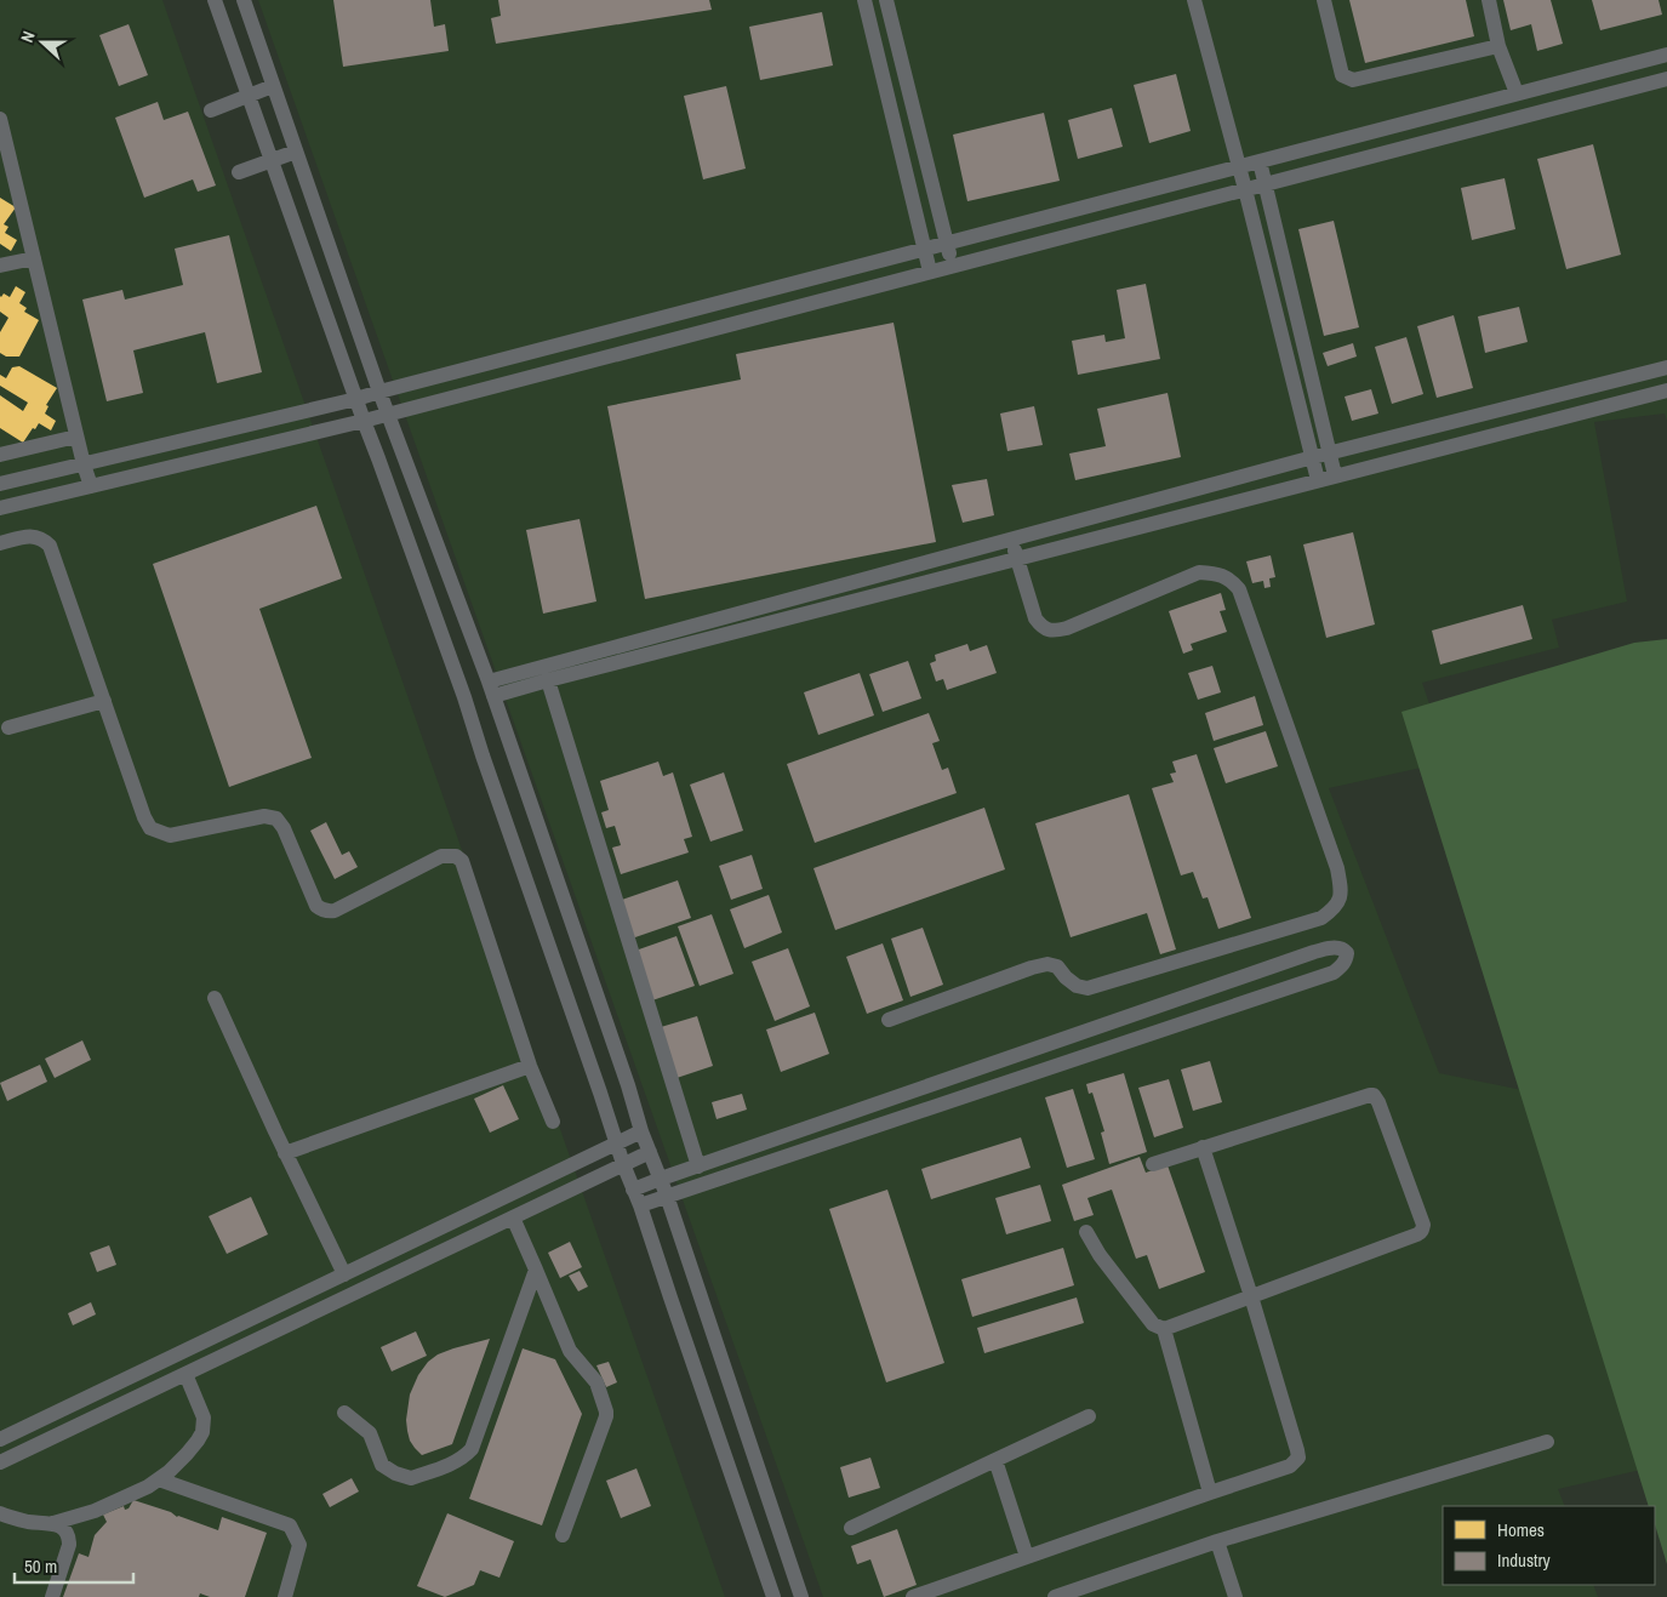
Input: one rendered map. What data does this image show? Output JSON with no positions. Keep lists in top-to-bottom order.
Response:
{
  "legend": ["Homes", "Industry"],
  "scale_bar": "50 m",
  "north": "left"
}
